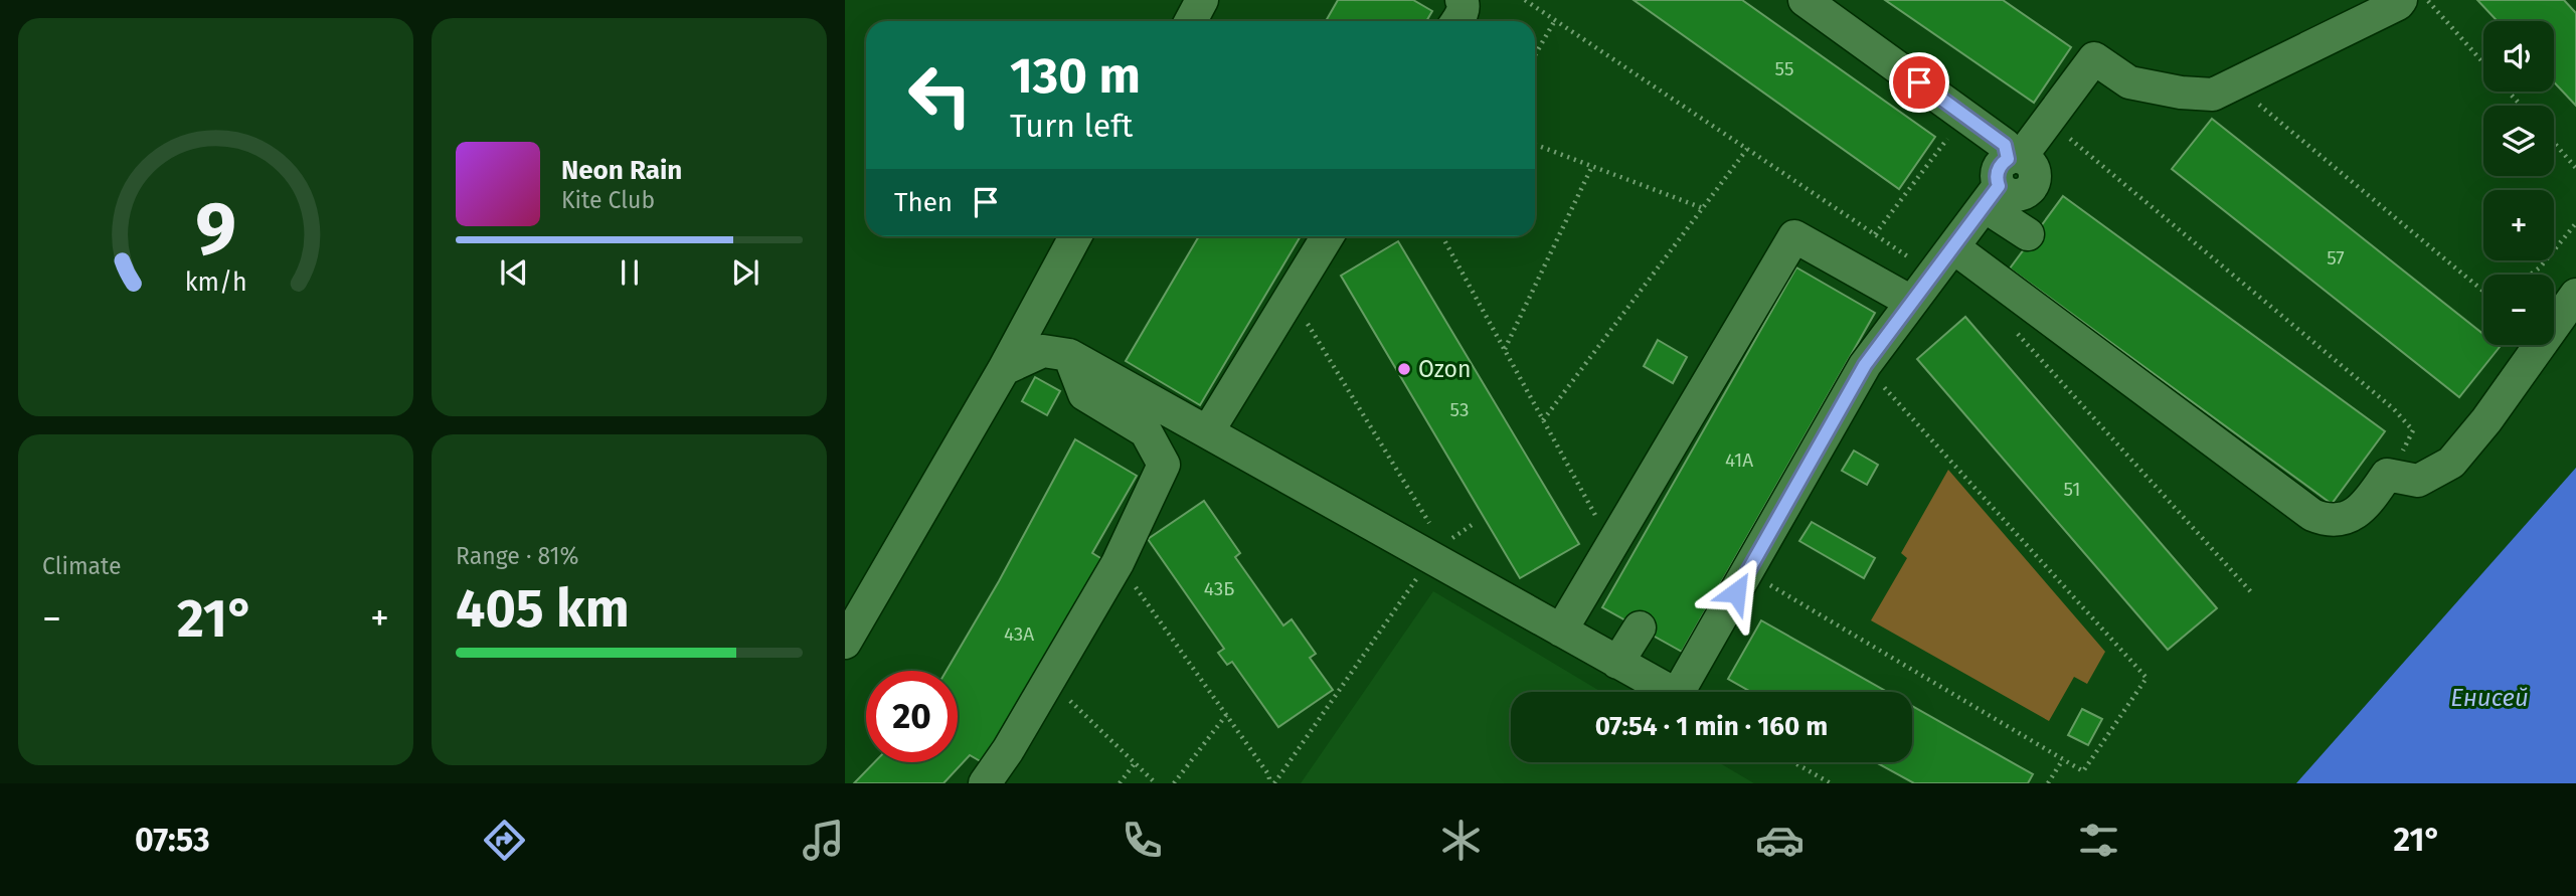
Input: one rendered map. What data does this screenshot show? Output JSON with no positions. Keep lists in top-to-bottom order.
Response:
{
  "water": ["Енисей"],
  "places": ["Ozon"],
  "house_numbers": [
    "55",
    "57",
    "53",
    "41А",
    "51",
    "43Б",
    "43А"
  ],
  "page": {
    "map_buttons": ["+", "−"],
    "turn": ["130 m", "Turn left"],
    "song": ["Neon Rain", "Kite Club"],
    "then": "Then",
    "tile": [
      "Climate",
      ["Range · 81%", "405 km"]
    ],
    "heat": ["−", "21°", "+"],
    "limit": "20",
    "trip": "07:54 · 1 min · 160 m",
    "tabs": ["07:53", "21°"],
    "gauge": ["9", "km/h"]
  }
}
